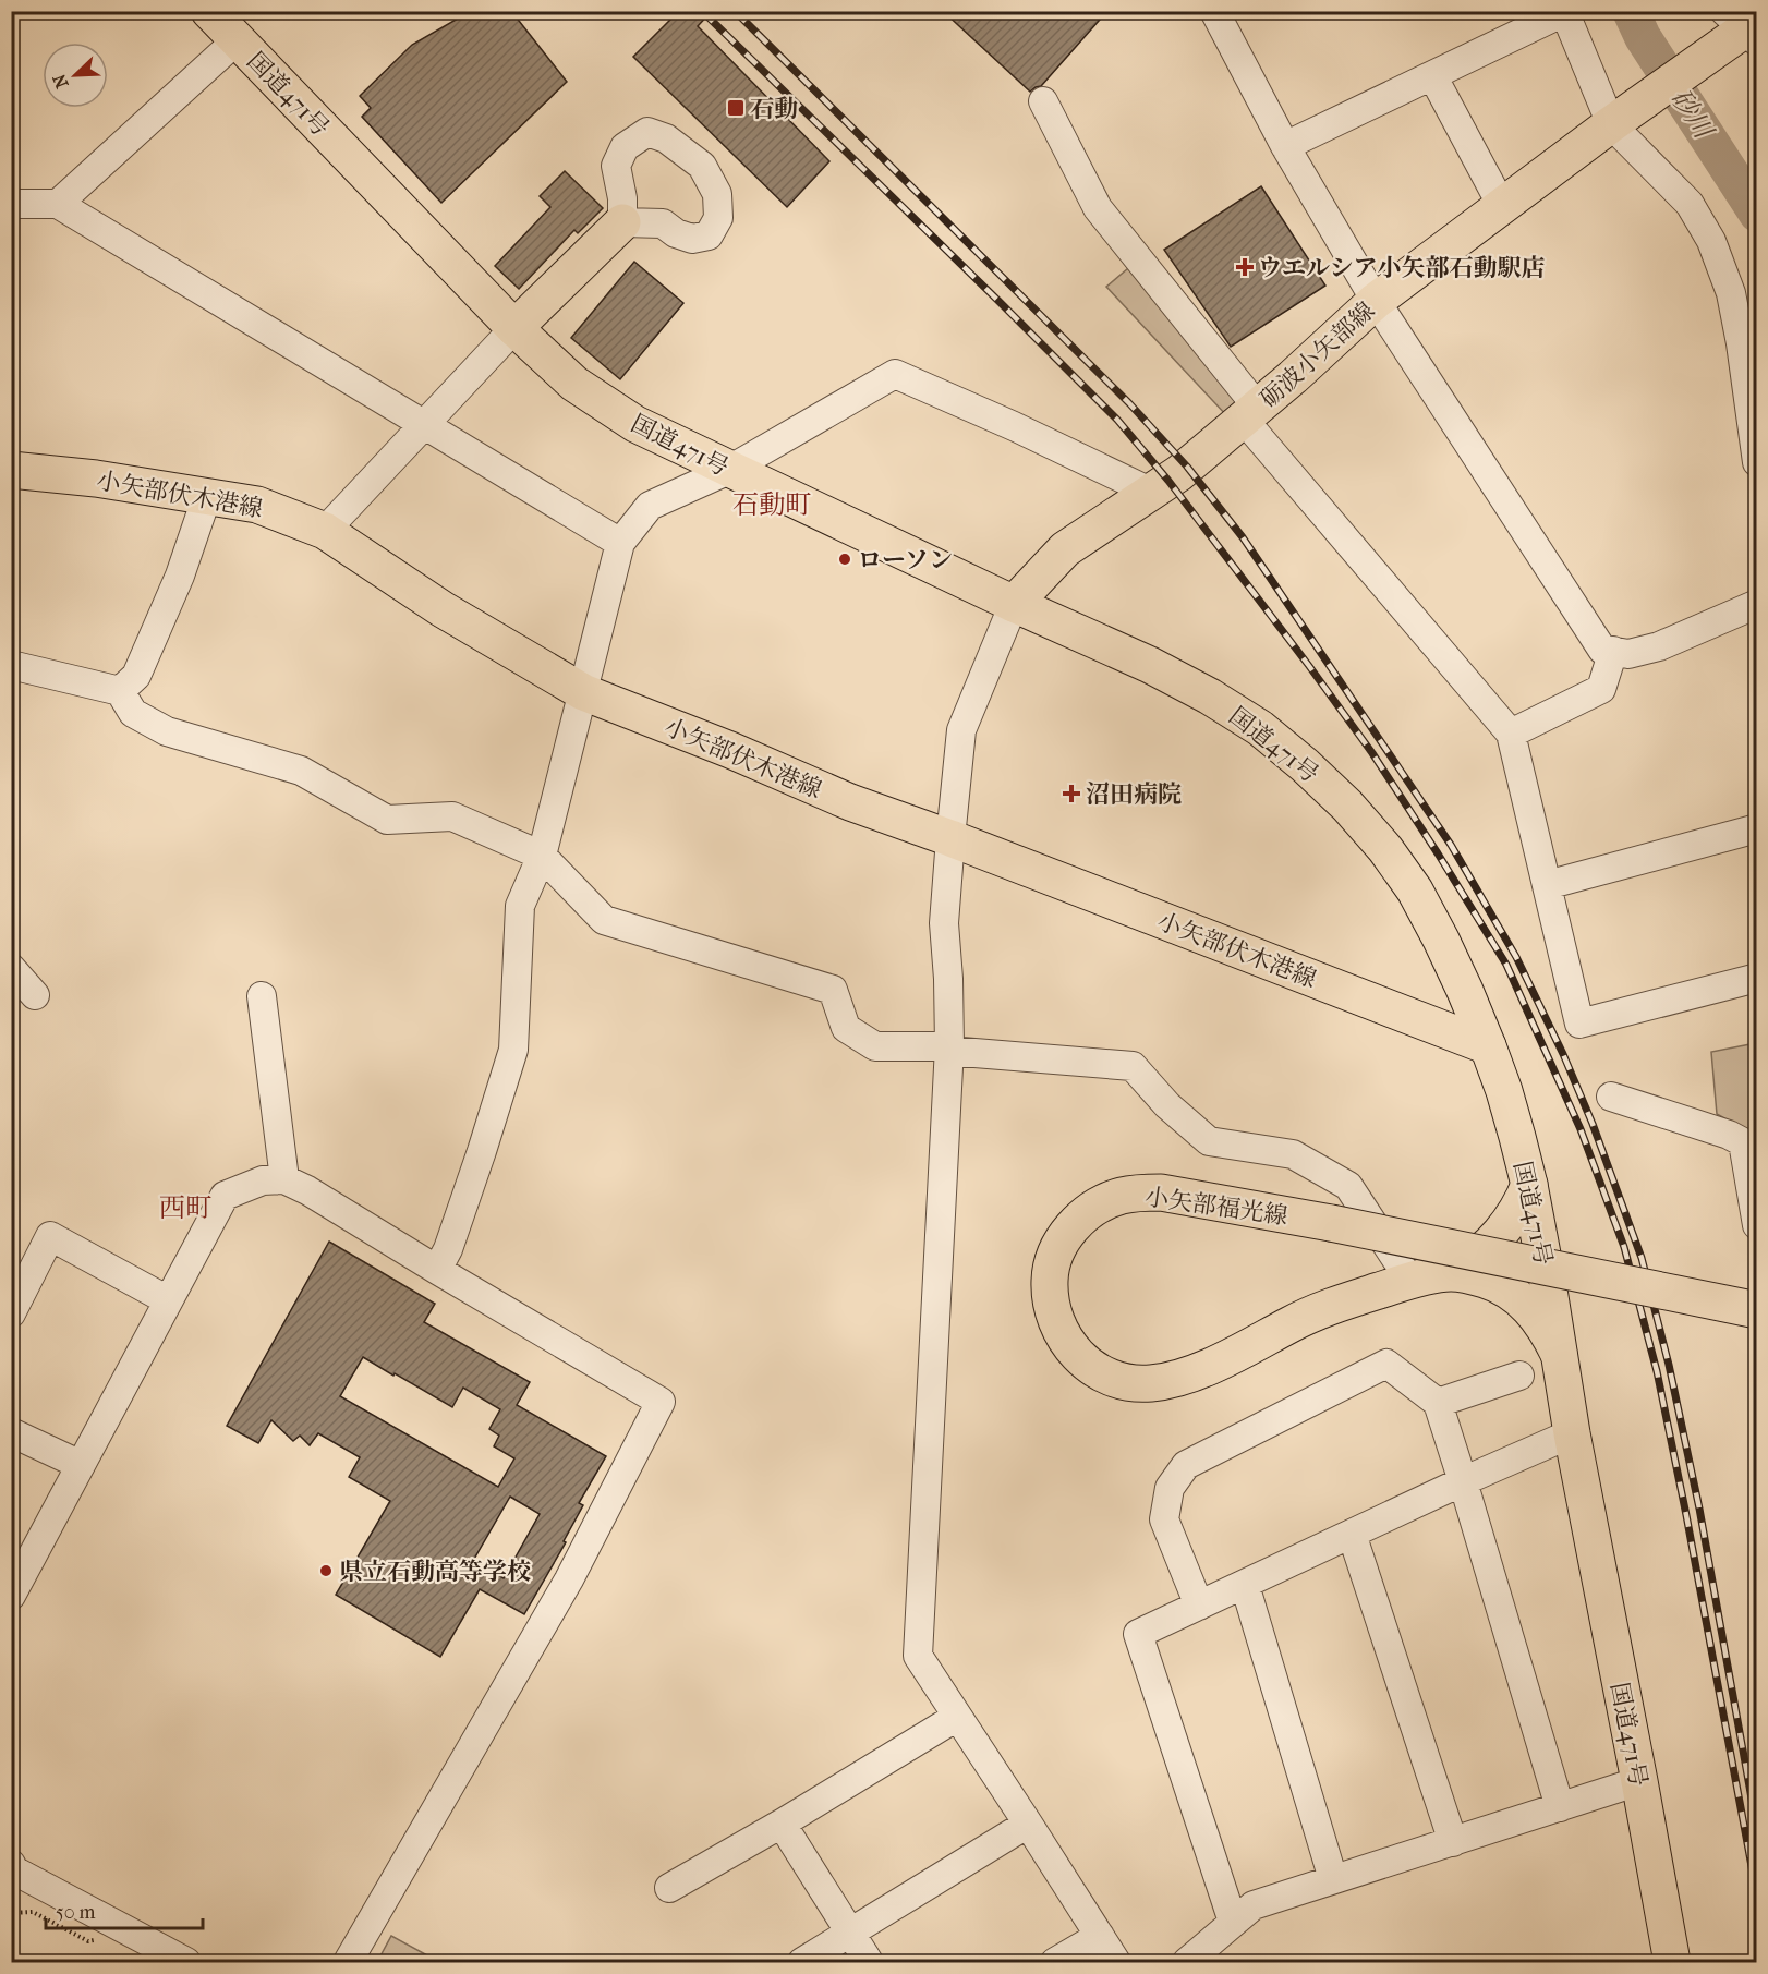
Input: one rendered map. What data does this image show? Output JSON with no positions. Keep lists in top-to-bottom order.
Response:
{
  "streets": {
    "main road": [
      "国道471号",
      "砺波小矢部線",
      "小矢部伏木港線",
      "小矢部福光線"
    ]
  },
  "crossings": [
    ["国道471号", "砺波小矢部線"],
    ["国道471号", "小矢部伏木港線"],
    ["国道471号", "小矢部福光線"]
  ],
  "districts": ["石動町", "西町"],
  "water": ["砂川"],
  "places": {
    "transit": ["石動"],
    "health": ["ウエルシア小矢部石動駅店", "沼田病院"],
    "other": ["ローソン", "県立石動高等学校"]
  },
  "scale_bar": "50 m",
  "north": "bottom left"
}
